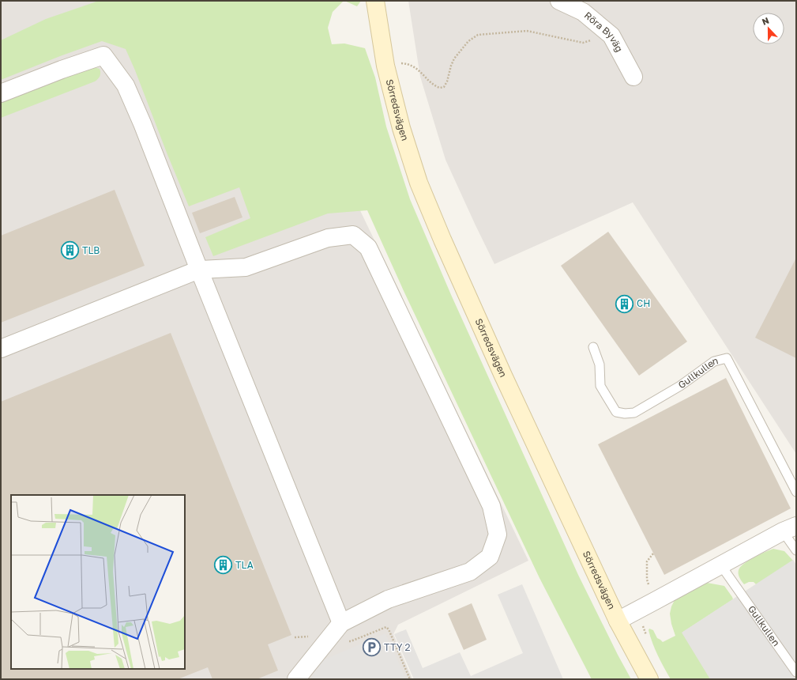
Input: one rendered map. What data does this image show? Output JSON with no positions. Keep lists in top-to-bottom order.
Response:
{
  "streets": {
    "street": ["Röra Byväg", "Sörredsvägen"],
    "lane": ["Gullkullen"]
  },
  "places": {
    "building": ["TLB", "CH", "TLA"],
    "parking": ["TTY 2"]
  },
  "north": "top"
}
